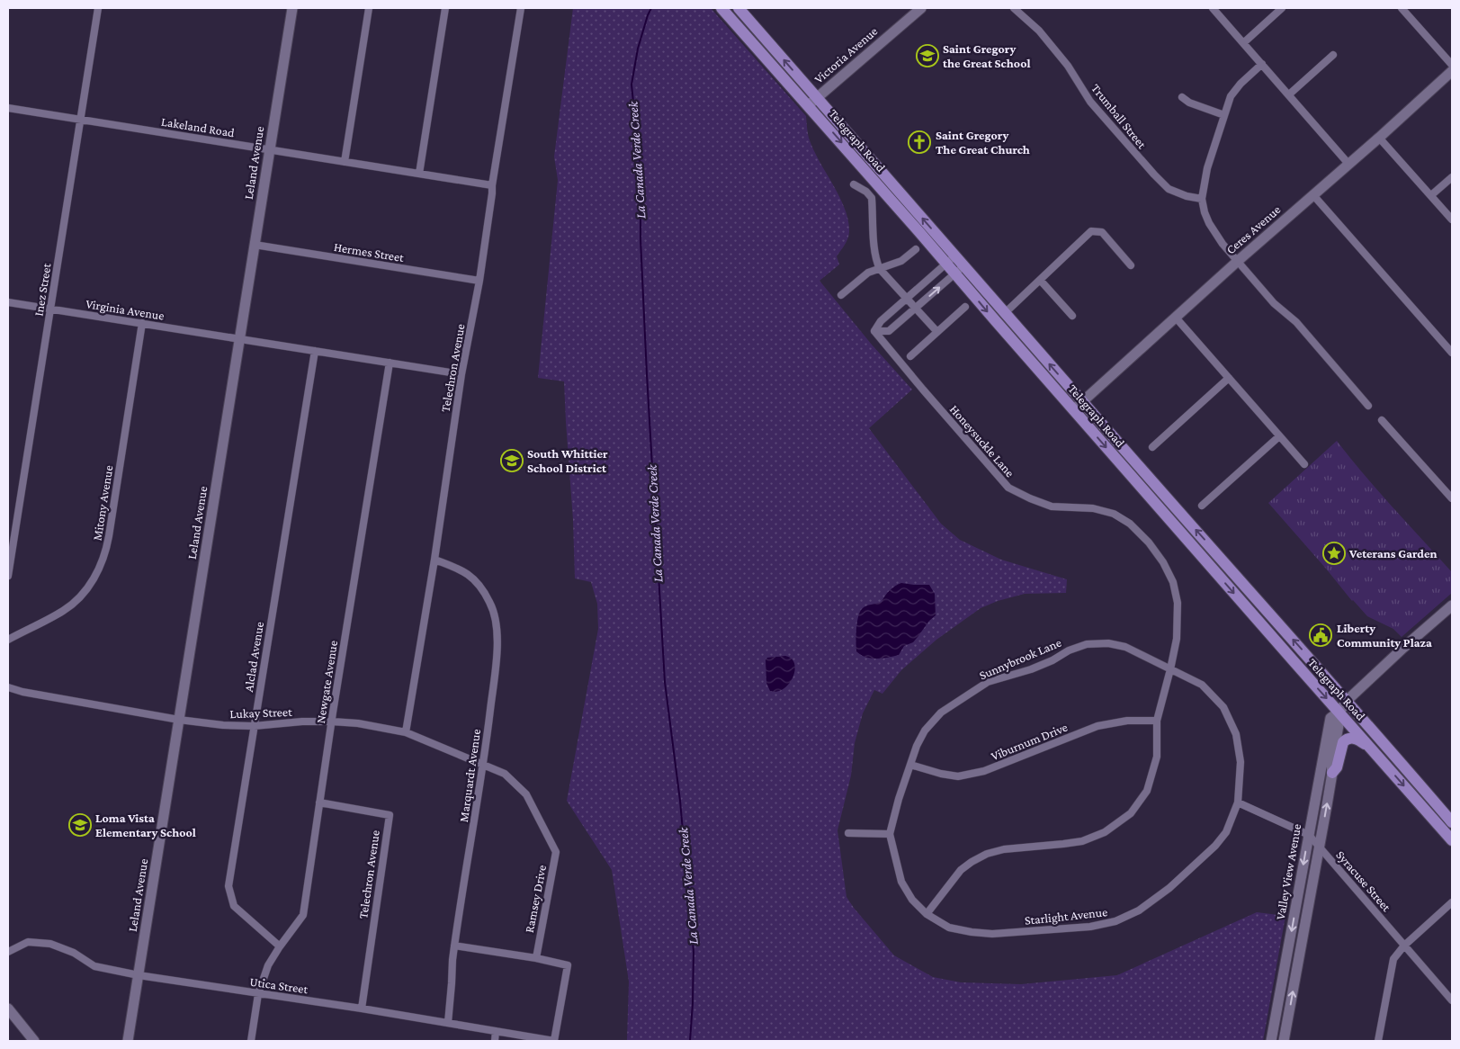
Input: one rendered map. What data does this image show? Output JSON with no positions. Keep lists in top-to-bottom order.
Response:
{
  "streets": {
    "main road": ["Telegraph Road"],
    "street": [
      "Victoria Avenue",
      "Trumball Street",
      "Lakeland Road",
      "Leland Avenue",
      "Ceres Avenue",
      "Hermes Street",
      "Inez Street",
      "Virginia Avenue",
      "Telechron Avenue",
      "Honeysuckle Lane",
      "Mitony Avenue",
      "Alclad Avenue",
      "Sunnybrook Lane",
      "Newgate Avenue",
      "Lukay Street",
      "Viburnum Drive",
      "Marquardt Avenue",
      "Valley View Avenue",
      "Syracuse Street",
      "Ramsey Drive",
      "Starlight Avenue",
      "Utica Street"
    ]
  },
  "crossings": [
    ["Victoria Avenue", "Telegraph Road"],
    ["Lakeland Road", "Leland Avenue"],
    ["Lakeland Road", "Inez Street"],
    ["Lakeland Road", "Telechron Avenue"],
    ["Telegraph Road", "Ceres Avenue"],
    ["Telegraph Road", "Valley View Avenue"],
    ["Leland Avenue", "Hermes Street"],
    ["Leland Avenue", "Virginia Avenue"],
    ["Leland Avenue", "Lukay Street"],
    ["Leland Avenue", "Utica Street"],
    ["Hermes Street", "Telechron Avenue"],
    ["Inez Street", "Virginia Avenue"],
    ["Virginia Avenue", "Telechron Avenue"],
    ["Virginia Avenue", "Mitony Avenue"],
    ["Virginia Avenue", "Alclad Avenue"],
    ["Virginia Avenue", "Newgate Avenue"],
    ["Telechron Avenue", "Newgate Avenue"],
    ["Telechron Avenue", "Lukay Street"],
    ["Telechron Avenue", "Marquardt Avenue"],
    ["Telechron Avenue", "Utica Street"],
    ["Honeysuckle Lane", "Sunnybrook Lane"],
    ["Honeysuckle Lane", "Viburnum Drive"],
    ["Honeysuckle Lane", "Starlight Avenue"],
    ["Alclad Avenue", "Newgate Avenue"],
    ["Alclad Avenue", "Lukay Street"],
    ["Sunnybrook Lane", "Viburnum Drive"],
    ["Sunnybrook Lane", "Starlight Avenue"],
    ["Newgate Avenue", "Lukay Street"],
    ["Newgate Avenue", "Utica Street"],
    ["Lukay Street", "Marquardt Avenue"],
    ["Lukay Street", "Ramsey Drive"],
    ["Marquardt Avenue", "Ramsey Drive"],
    ["Marquardt Avenue", "Utica Street"],
    ["Valley View Avenue", "Syracuse Street"],
    ["Syracuse Street", "Starlight Avenue"]
  ],
  "water": ["La Canada Verde Creek"],
  "places": {
    "school or university": ["Saint Gregory the Great School", "South Whittier School District", "Loma Vista Elementary School"],
    "church": ["Saint Gregory The Great Church"],
    "place": ["Veterans Garden"],
    "public building": ["Liberty Community Plaza"]
  }
}
